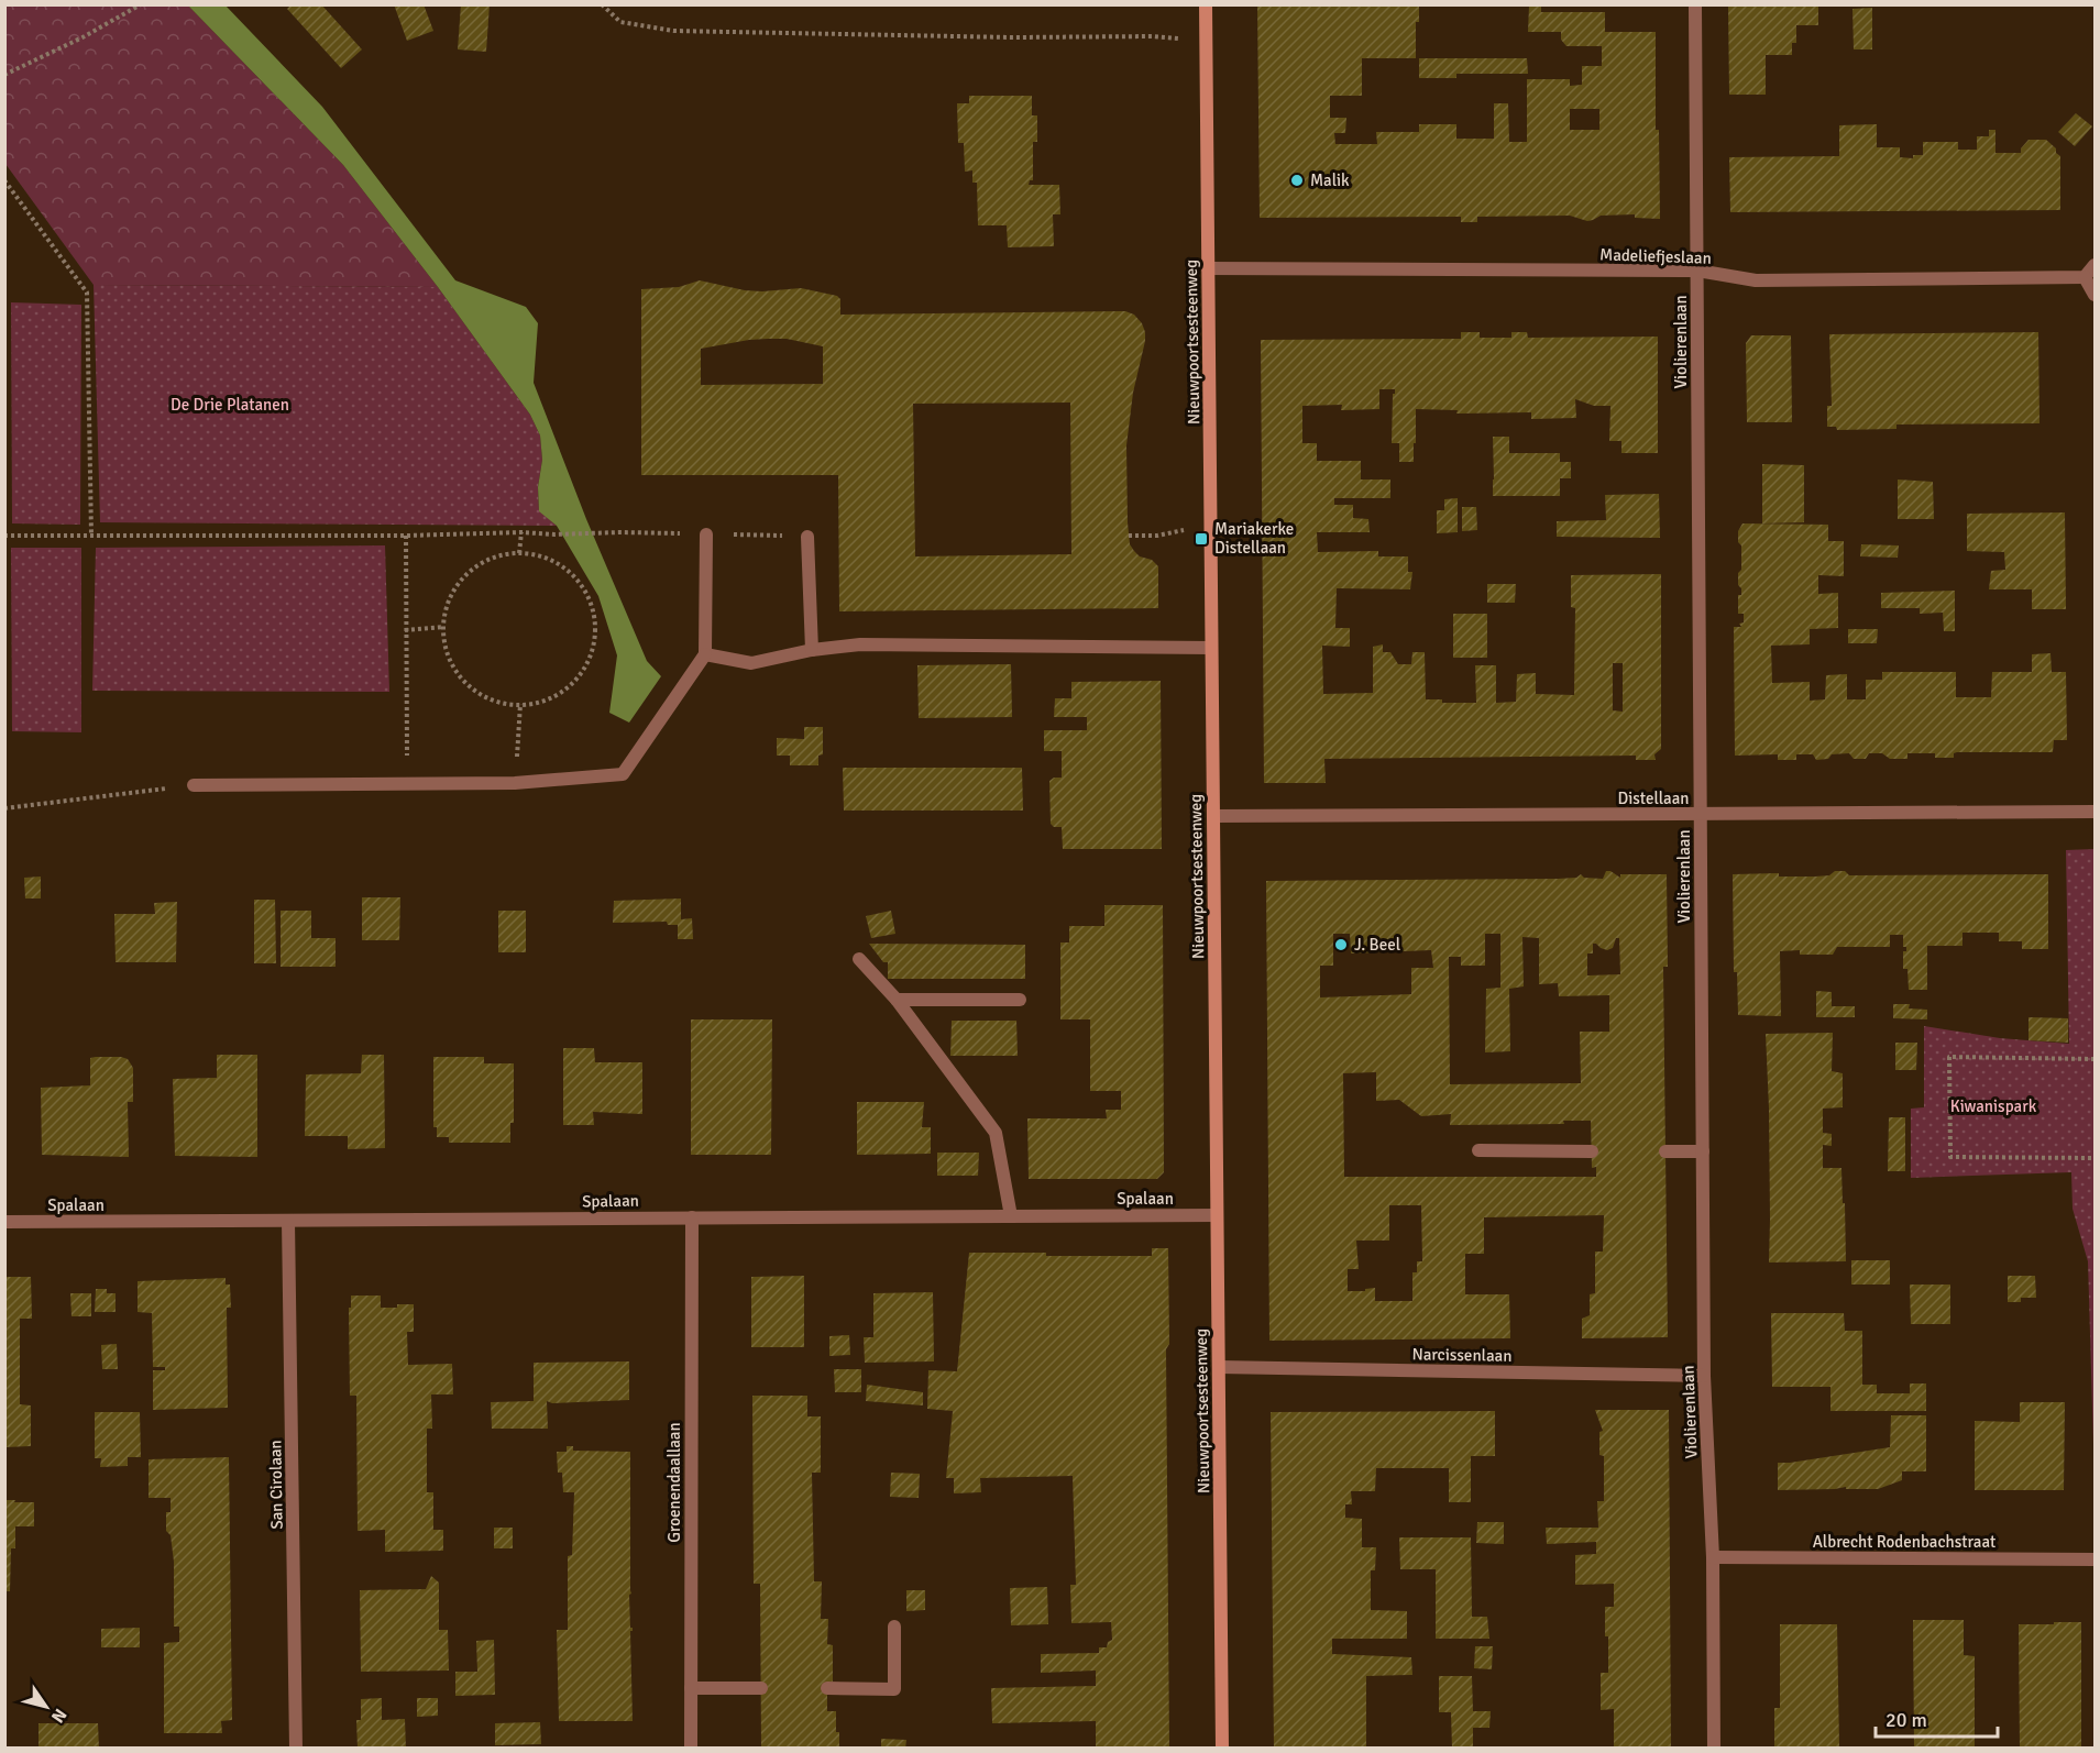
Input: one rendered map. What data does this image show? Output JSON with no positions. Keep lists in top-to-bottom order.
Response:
{
  "streets": {
    "main road": ["Nieuwpoortsesteenweg"],
    "street": [
      "Madeliefjeslaan",
      "Violierenlaan",
      "Distellaan",
      "Spalaan",
      "Narcissenlaan",
      "Groenendaallaan",
      "San Cirolaan",
      "Albrecht Rodenbachstraat"
    ]
  },
  "crossings": [
    ["Madeliefjeslaan", "Nieuwpoortsesteenweg"],
    ["Madeliefjeslaan", "Violierenlaan"],
    ["Nieuwpoortsesteenweg", "Distellaan"],
    ["Nieuwpoortsesteenweg", "Spalaan"],
    ["Nieuwpoortsesteenweg", "Narcissenlaan"],
    ["Violierenlaan", "Distellaan"],
    ["Violierenlaan", "Narcissenlaan"],
    ["Violierenlaan", "Albrecht Rodenbachstraat"],
    ["Spalaan", "Groenendaallaan"],
    ["Spalaan", "San Cirolaan"]
  ],
  "parks": ["De Drie Platanen", "Kiwanispark"],
  "places": {
    "other": ["Malik", "J. Beel"],
    "transit": ["Mariakerke Distellaan"]
  },
  "scale_bar": "20 m",
  "north": "bottom right"
}
